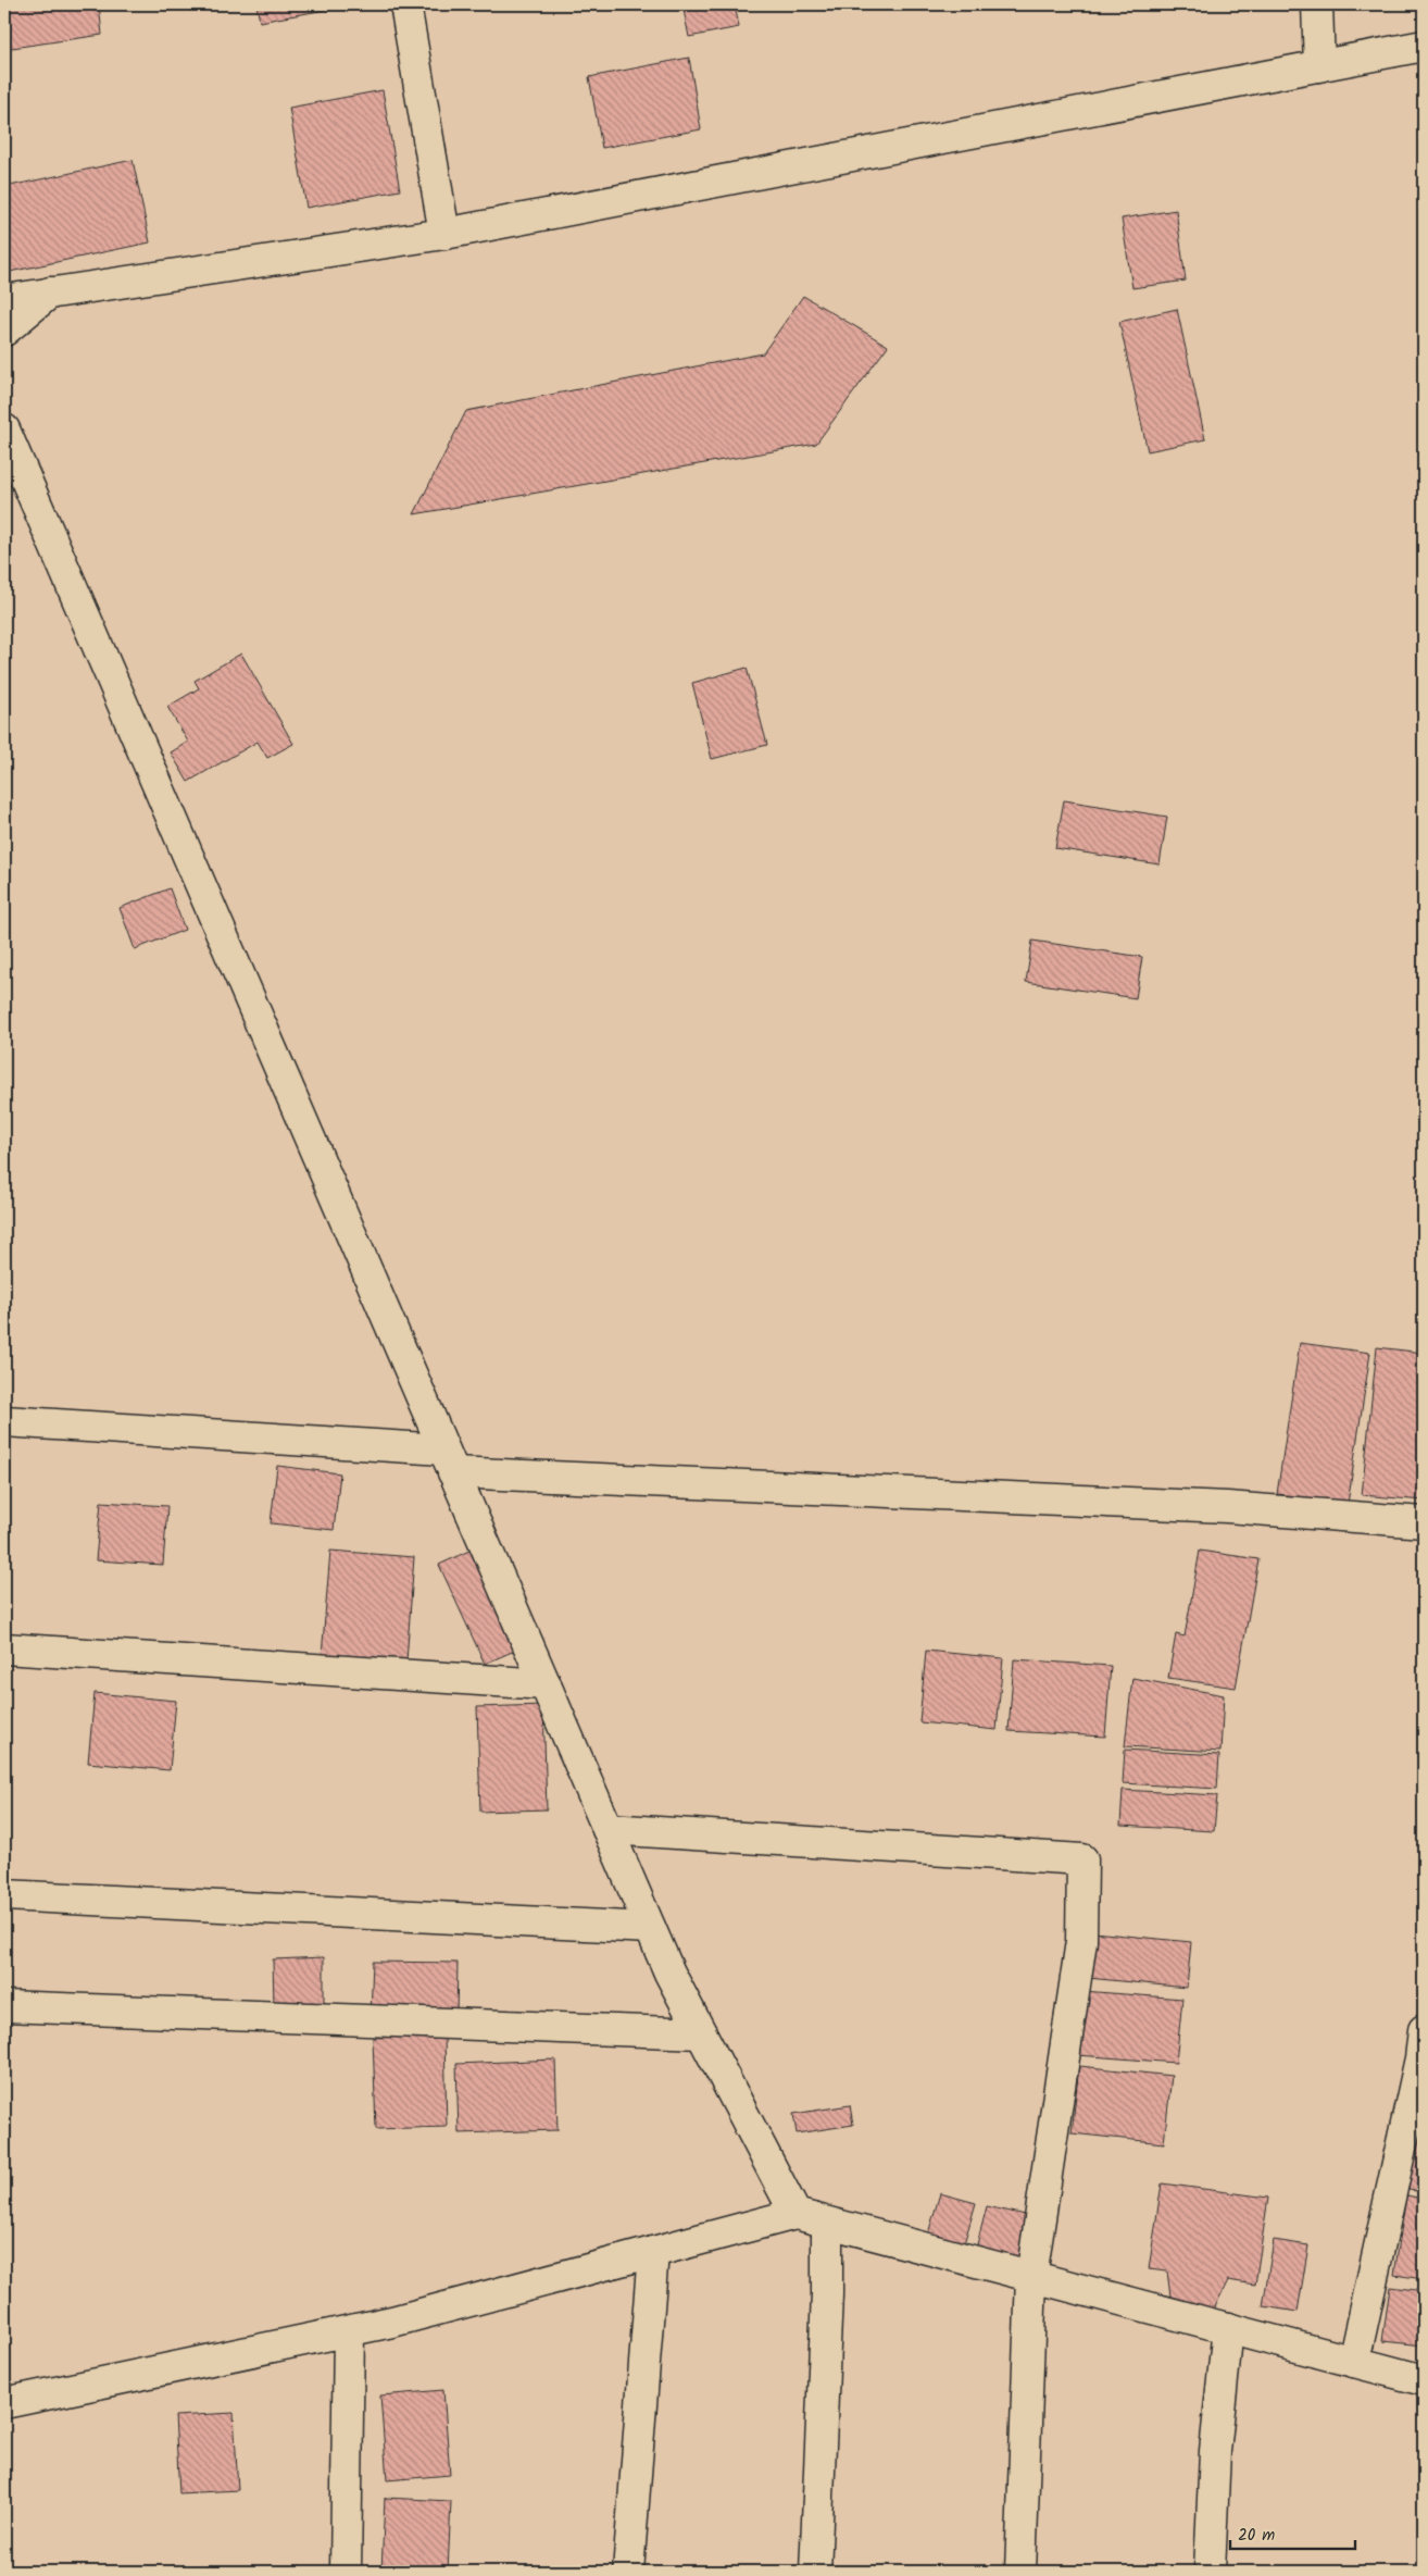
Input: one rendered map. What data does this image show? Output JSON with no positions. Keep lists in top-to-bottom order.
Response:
{
  "scale_bar": "20 m"
}
